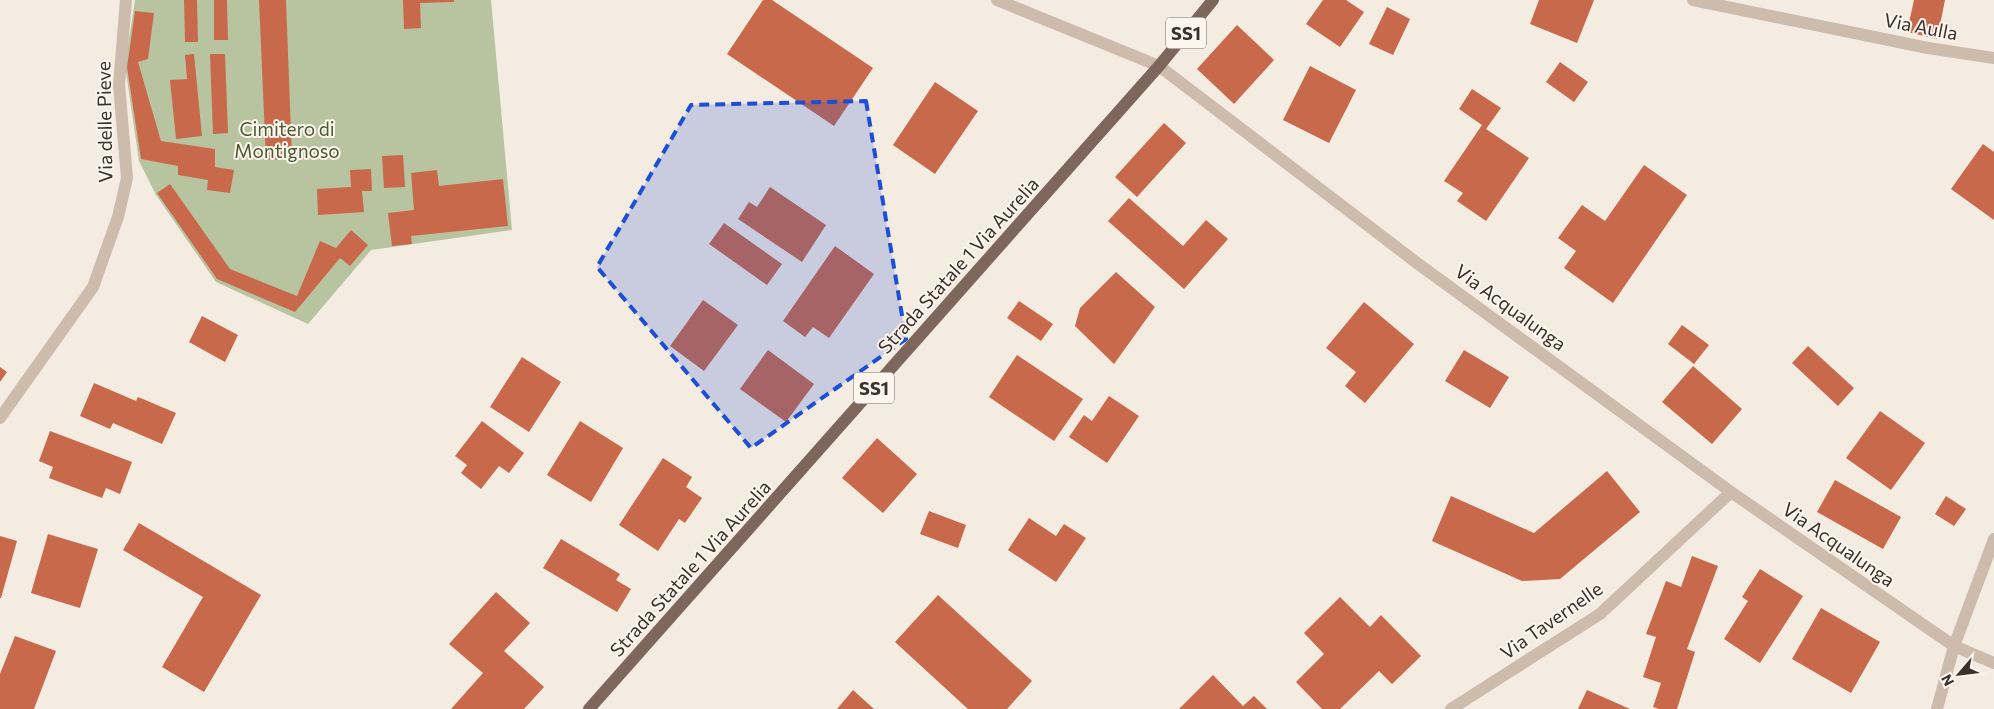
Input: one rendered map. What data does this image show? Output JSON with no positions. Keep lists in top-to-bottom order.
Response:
{
  "streets": {
    "main road": ["SS1", "Strada Statale 1 Via Aurelia"],
    "street": [
      "Via Aulla",
      "Via delle Pieve",
      "Via Acqualunga",
      "Via Tavernelle"
    ]
  },
  "crossings": [
    ["Strada Statale 1 Via Aurelia", "Via Acqualunga"],
    ["Via Acqualunga", "Via Tavernelle"]
  ],
  "parks": ["Cimitero di Montignoso"],
  "north": "bottom left"
}
